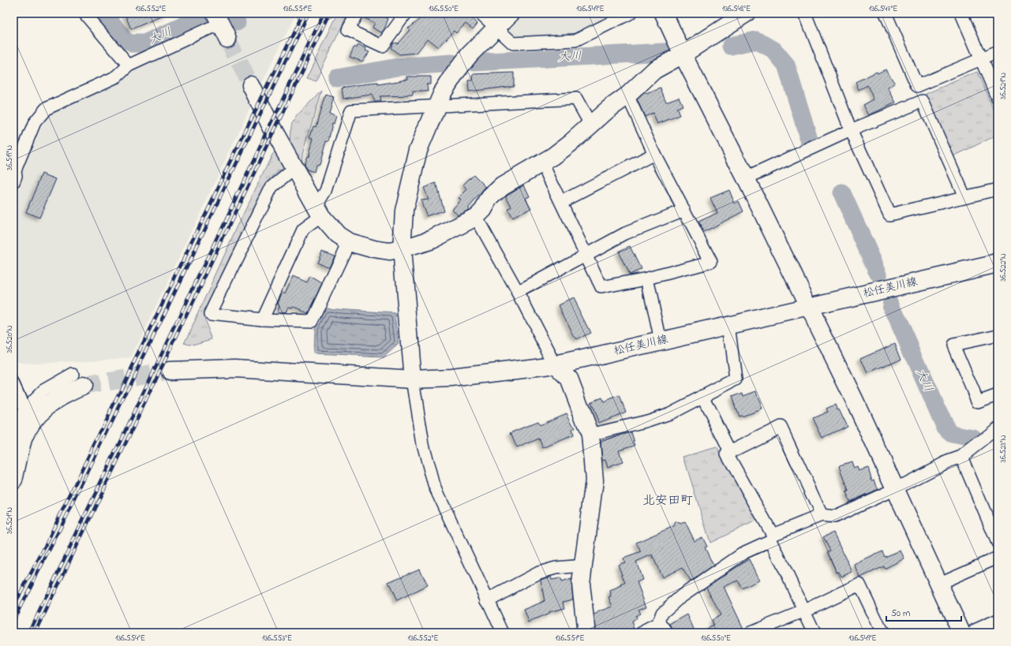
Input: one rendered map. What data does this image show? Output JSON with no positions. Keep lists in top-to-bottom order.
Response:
{
  "streets": {
    "street": ["松任美川線"]
  },
  "districts": ["北安田町"],
  "water": ["大川"],
  "scale_bar": "50 m",
  "coordinates": [
    "136.552°E",
    "136.551°E",
    "136.550°E",
    "136.549°E",
    "136.548°E",
    "136.547°E",
    "36.521°N",
    "36.519°N",
    "36.522°N",
    "36.520°N",
    "36.523°N",
    "136.554°E",
    "136.553°E"
  ]
}
